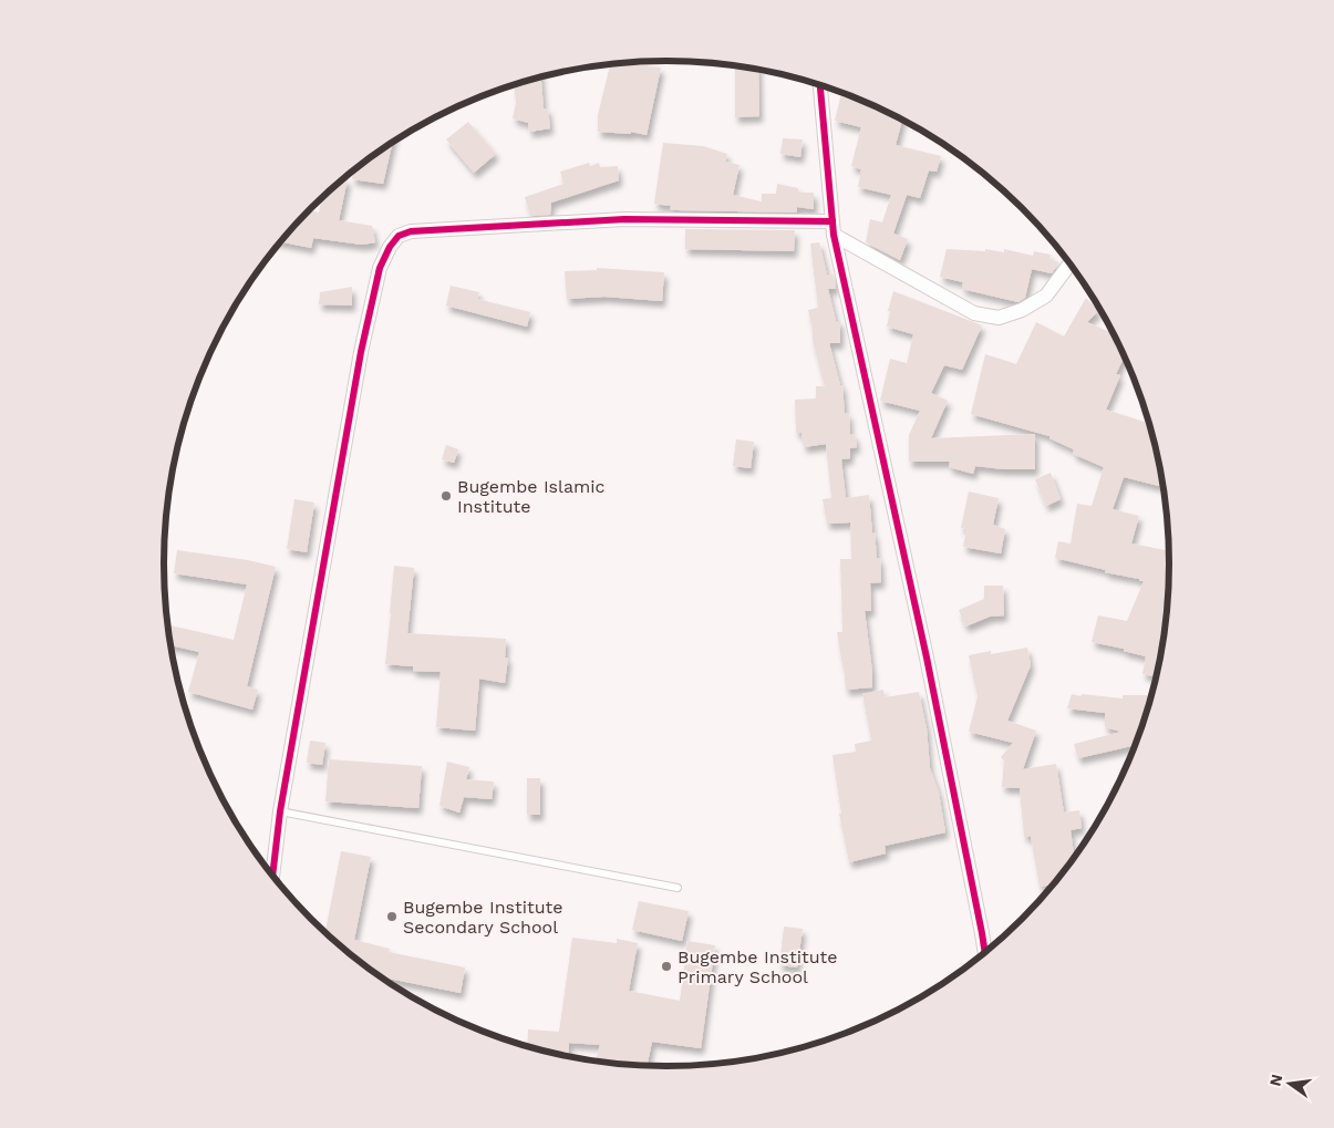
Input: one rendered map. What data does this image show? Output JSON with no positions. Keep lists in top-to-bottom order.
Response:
{
  "places": ["Bugembe Islamic Institute", "Bugembe Institute Secondary School", "Bugembe Institute Primary School"],
  "north": "left"
}
